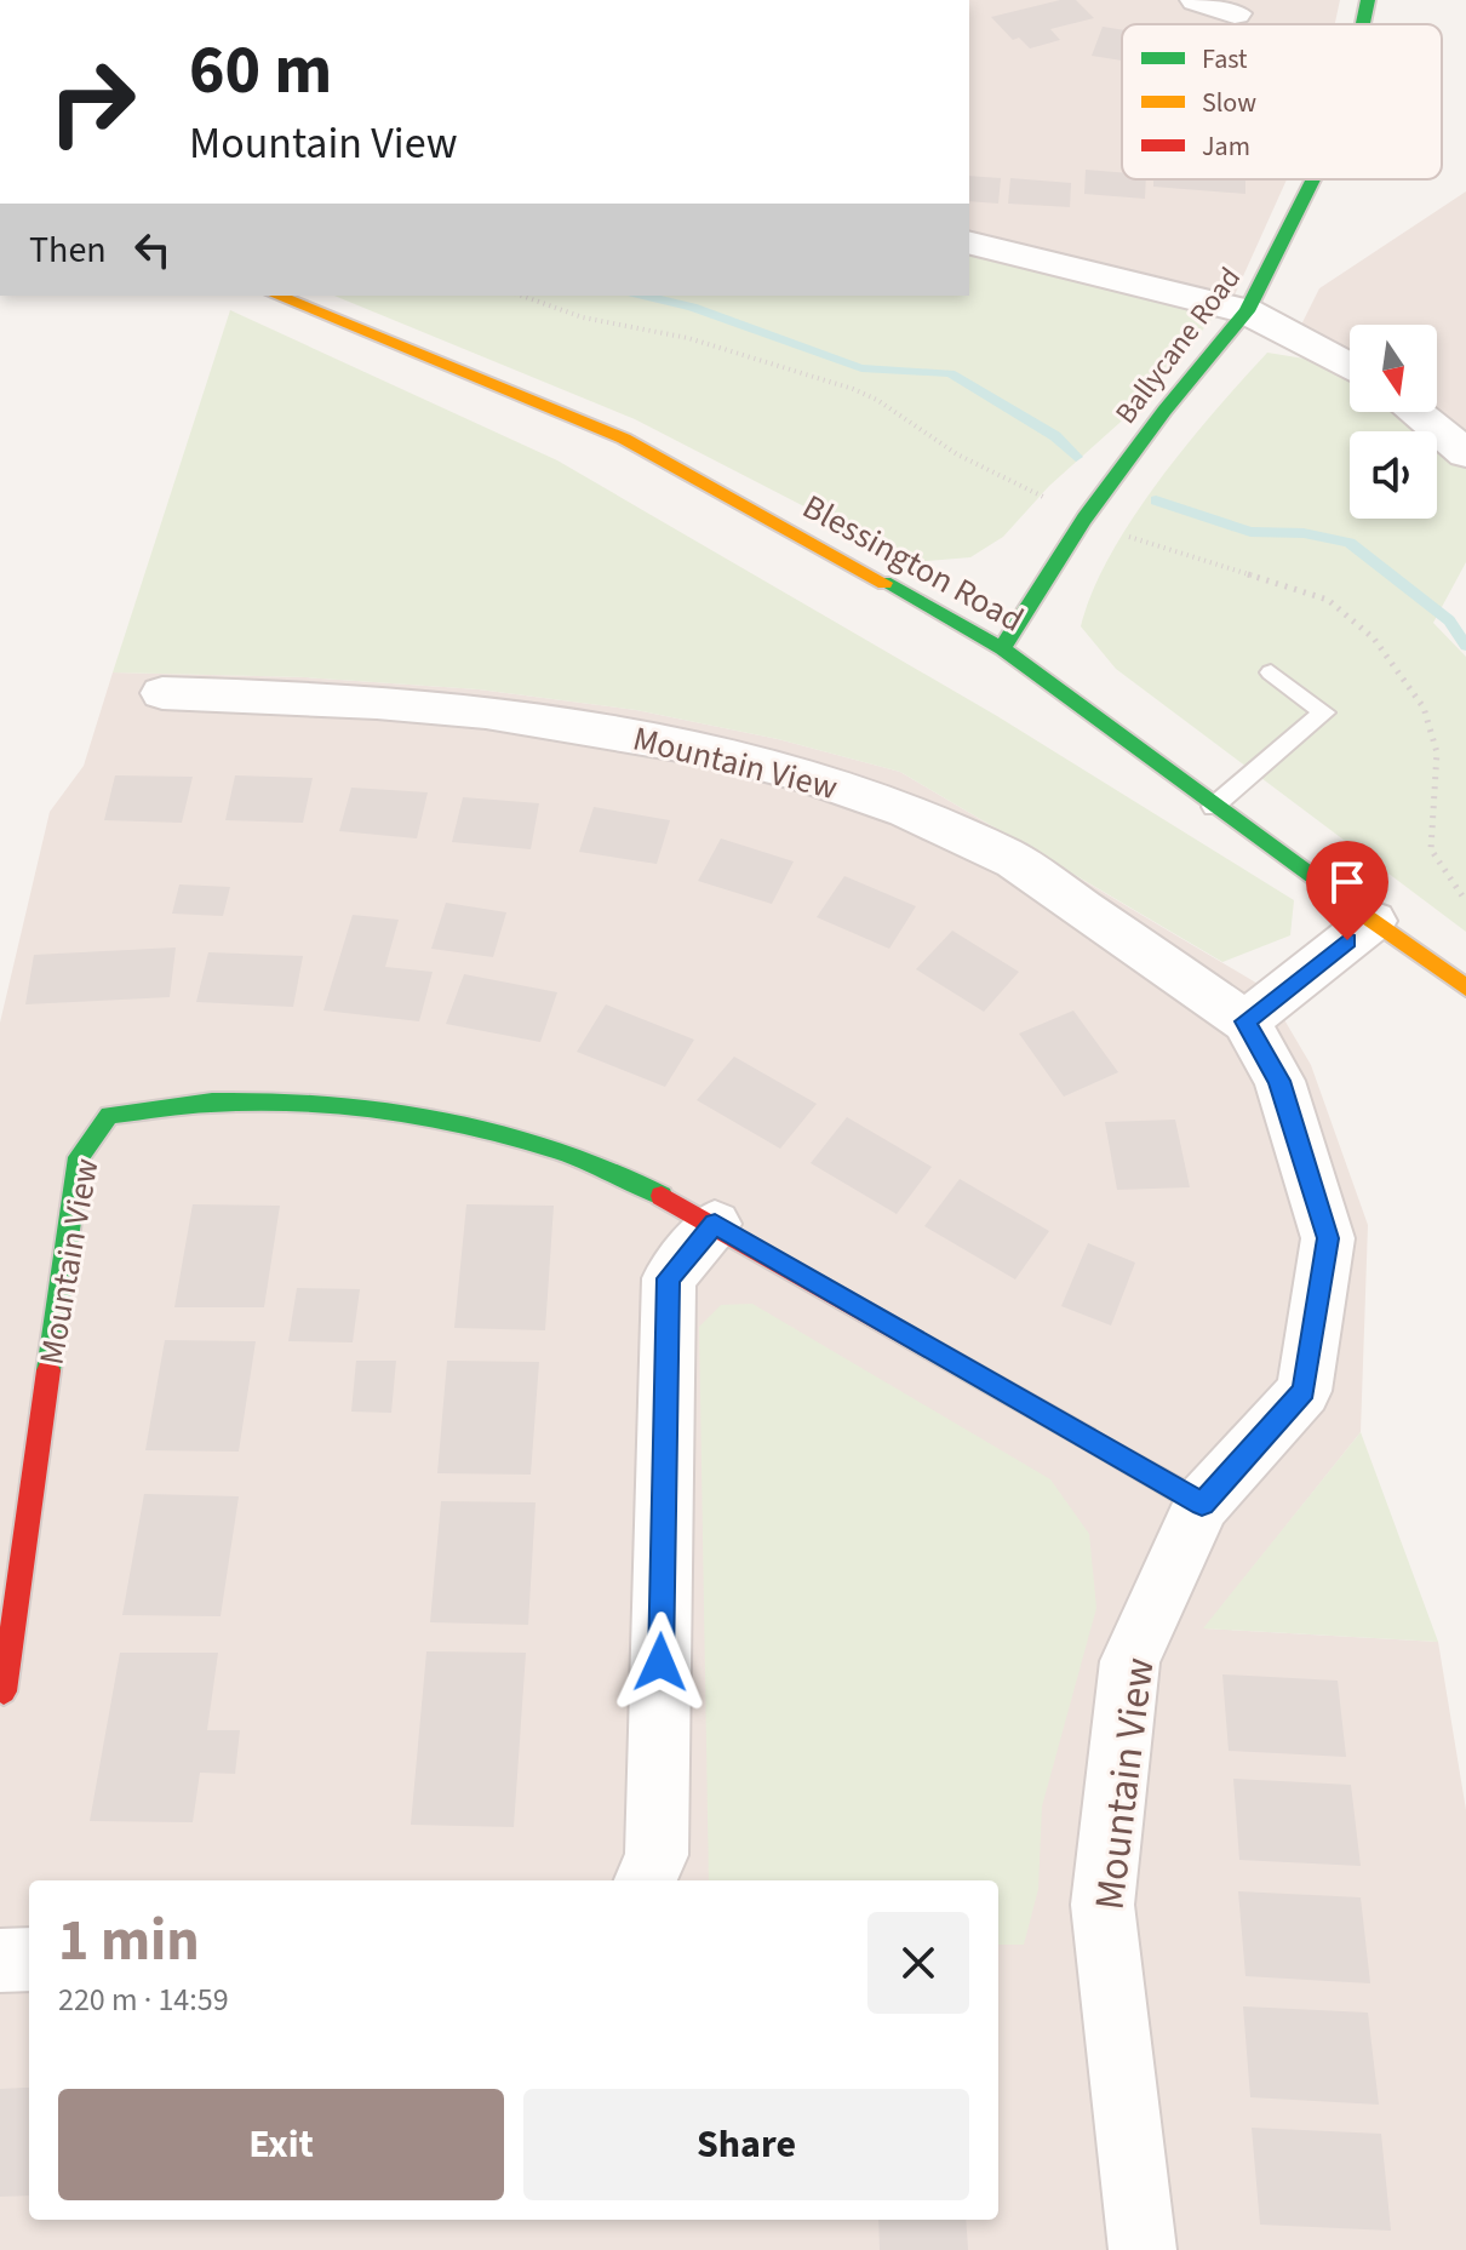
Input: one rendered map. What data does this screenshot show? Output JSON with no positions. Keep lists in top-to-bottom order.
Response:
{
  "streets": {
    "main road": ["Ballycane Road", "Blessington Road", "Mountain View"]
  },
  "crossings": [
    ["Ballycane Road", "Blessington Road"]
  ],
  "legend": ["Fast", "Slow", "Jam"],
  "north": "bottom",
  "page": {
    "turn": ["60 m", "Mountain View"],
    "then": "Then",
    "heading": ["1 min", "220 m · 14:59"],
    "buttons": ["Exit", "Share"]
  }
}
